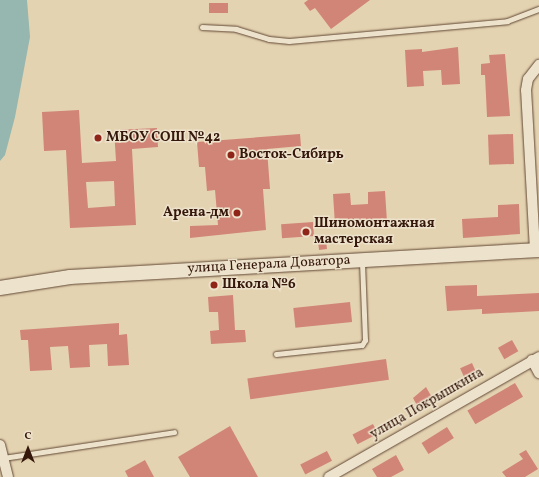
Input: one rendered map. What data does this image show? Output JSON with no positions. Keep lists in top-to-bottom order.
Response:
{
  "streets": {
    "street": ["улица Генерала Доватора", "улица Покрышкина"]
  },
  "places": [
    "МБОУ СОШ №42",
    "Восток-Сибирь",
    "Арена-дм",
    "Шиномонтажная мастерская",
    "Школа №6"
  ],
  "north": "top"
}
